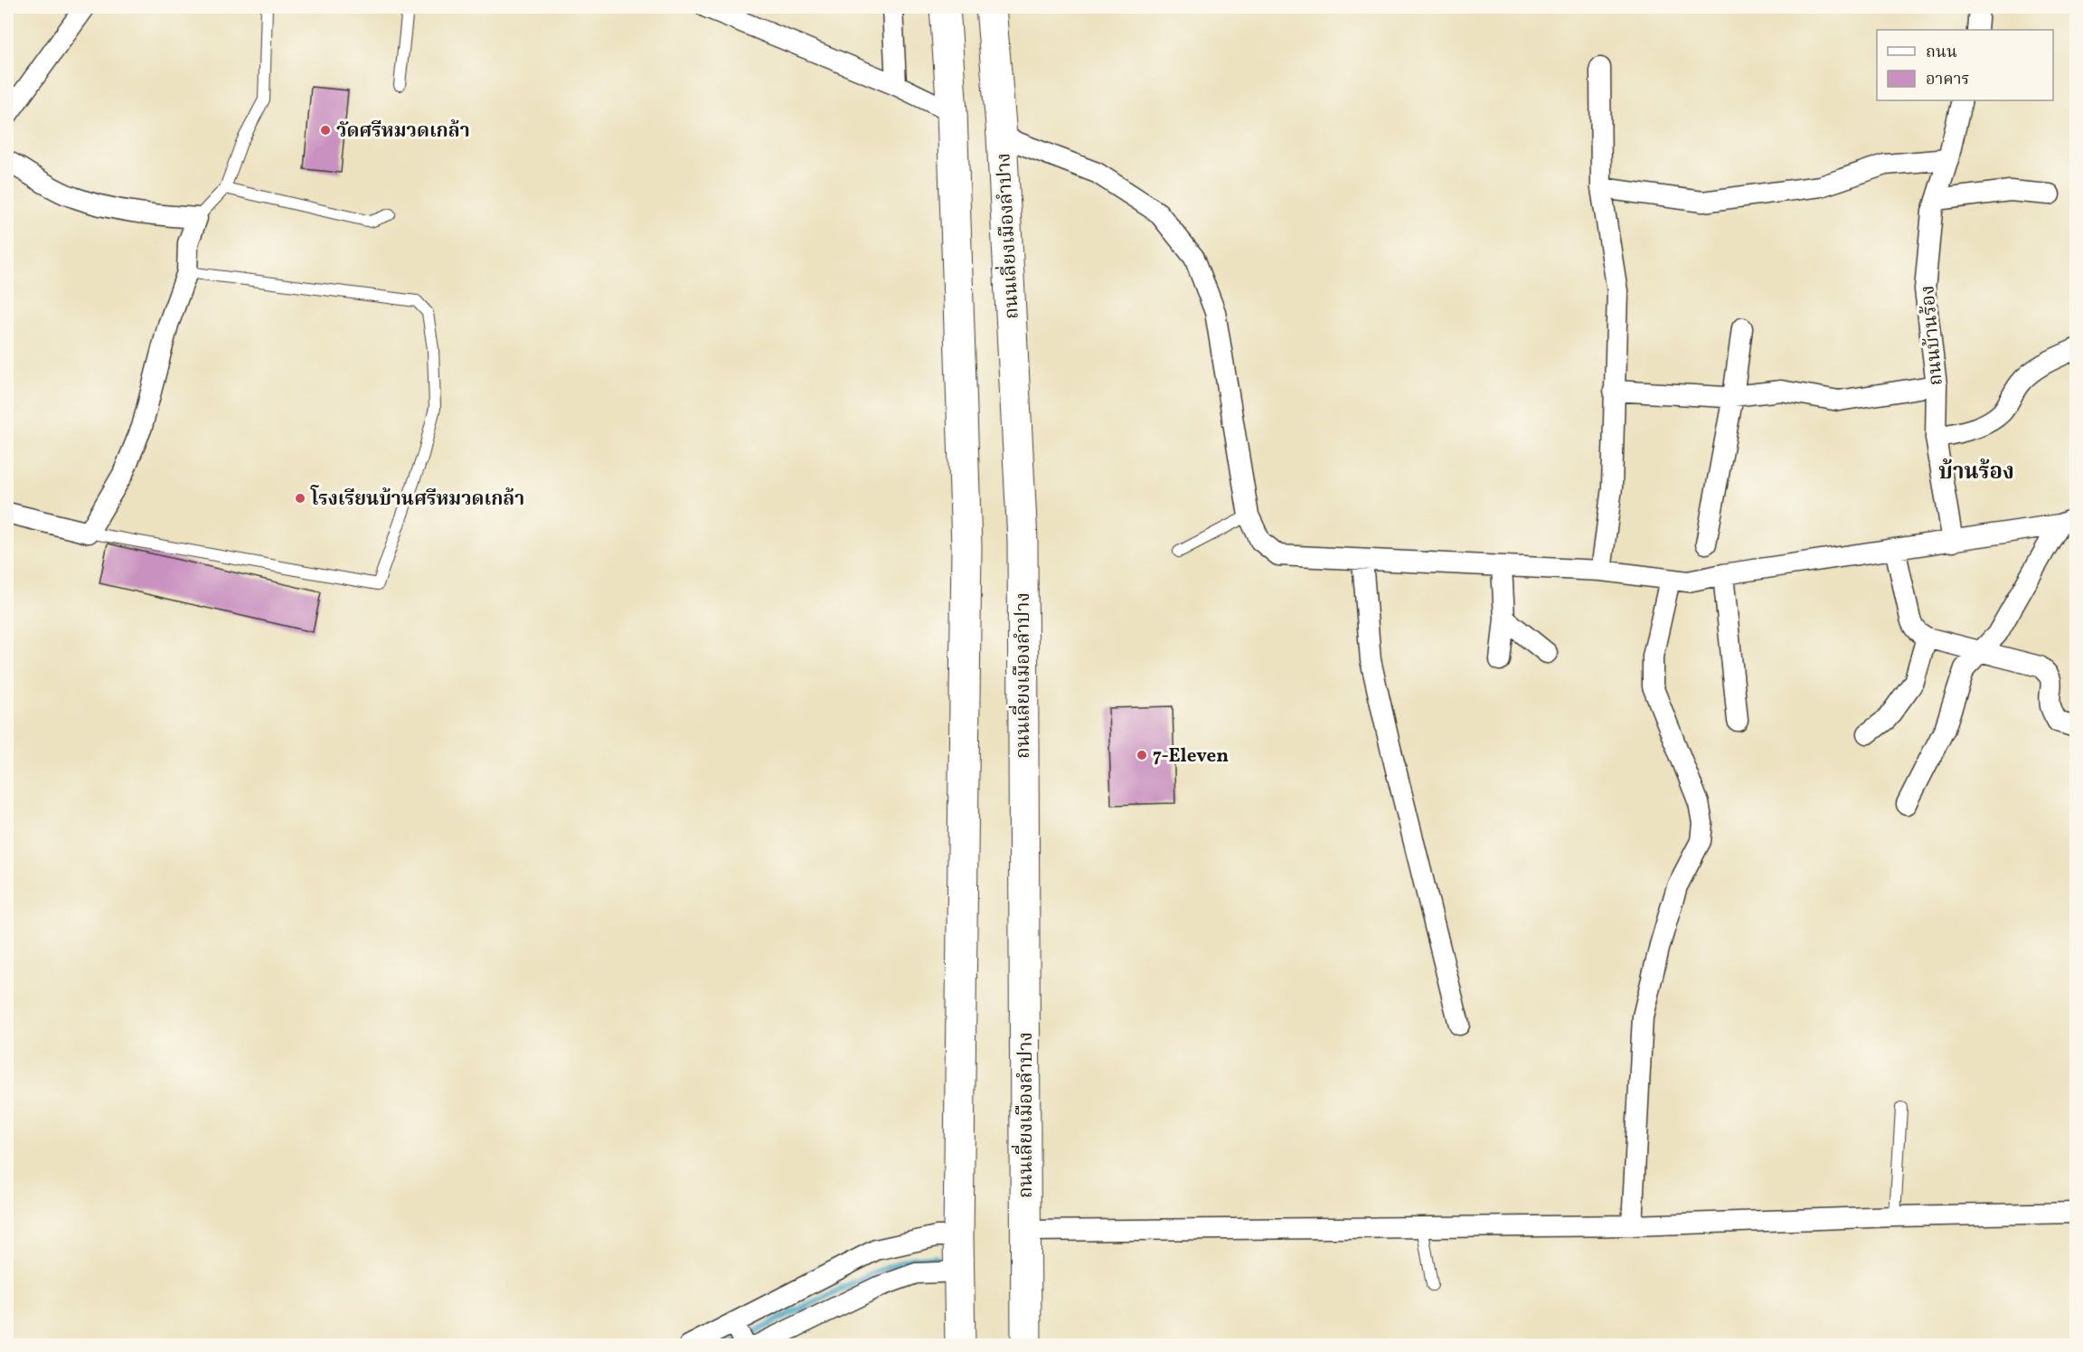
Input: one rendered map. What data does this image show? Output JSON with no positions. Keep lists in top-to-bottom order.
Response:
{
  "streets": {
    "highway": ["ถนนเลี่ยงเมืองลำปาง"],
    "street": ["ถนนบ้านร้อง"]
  },
  "districts": ["บ้านร้อง"],
  "places": ["วัดศรีหมวดเกล้า", "โรงเรียนบ้านศรีหมวดเกล้า", "7-Eleven"],
  "legend": ["ถนน", "อาคาร"]
}
